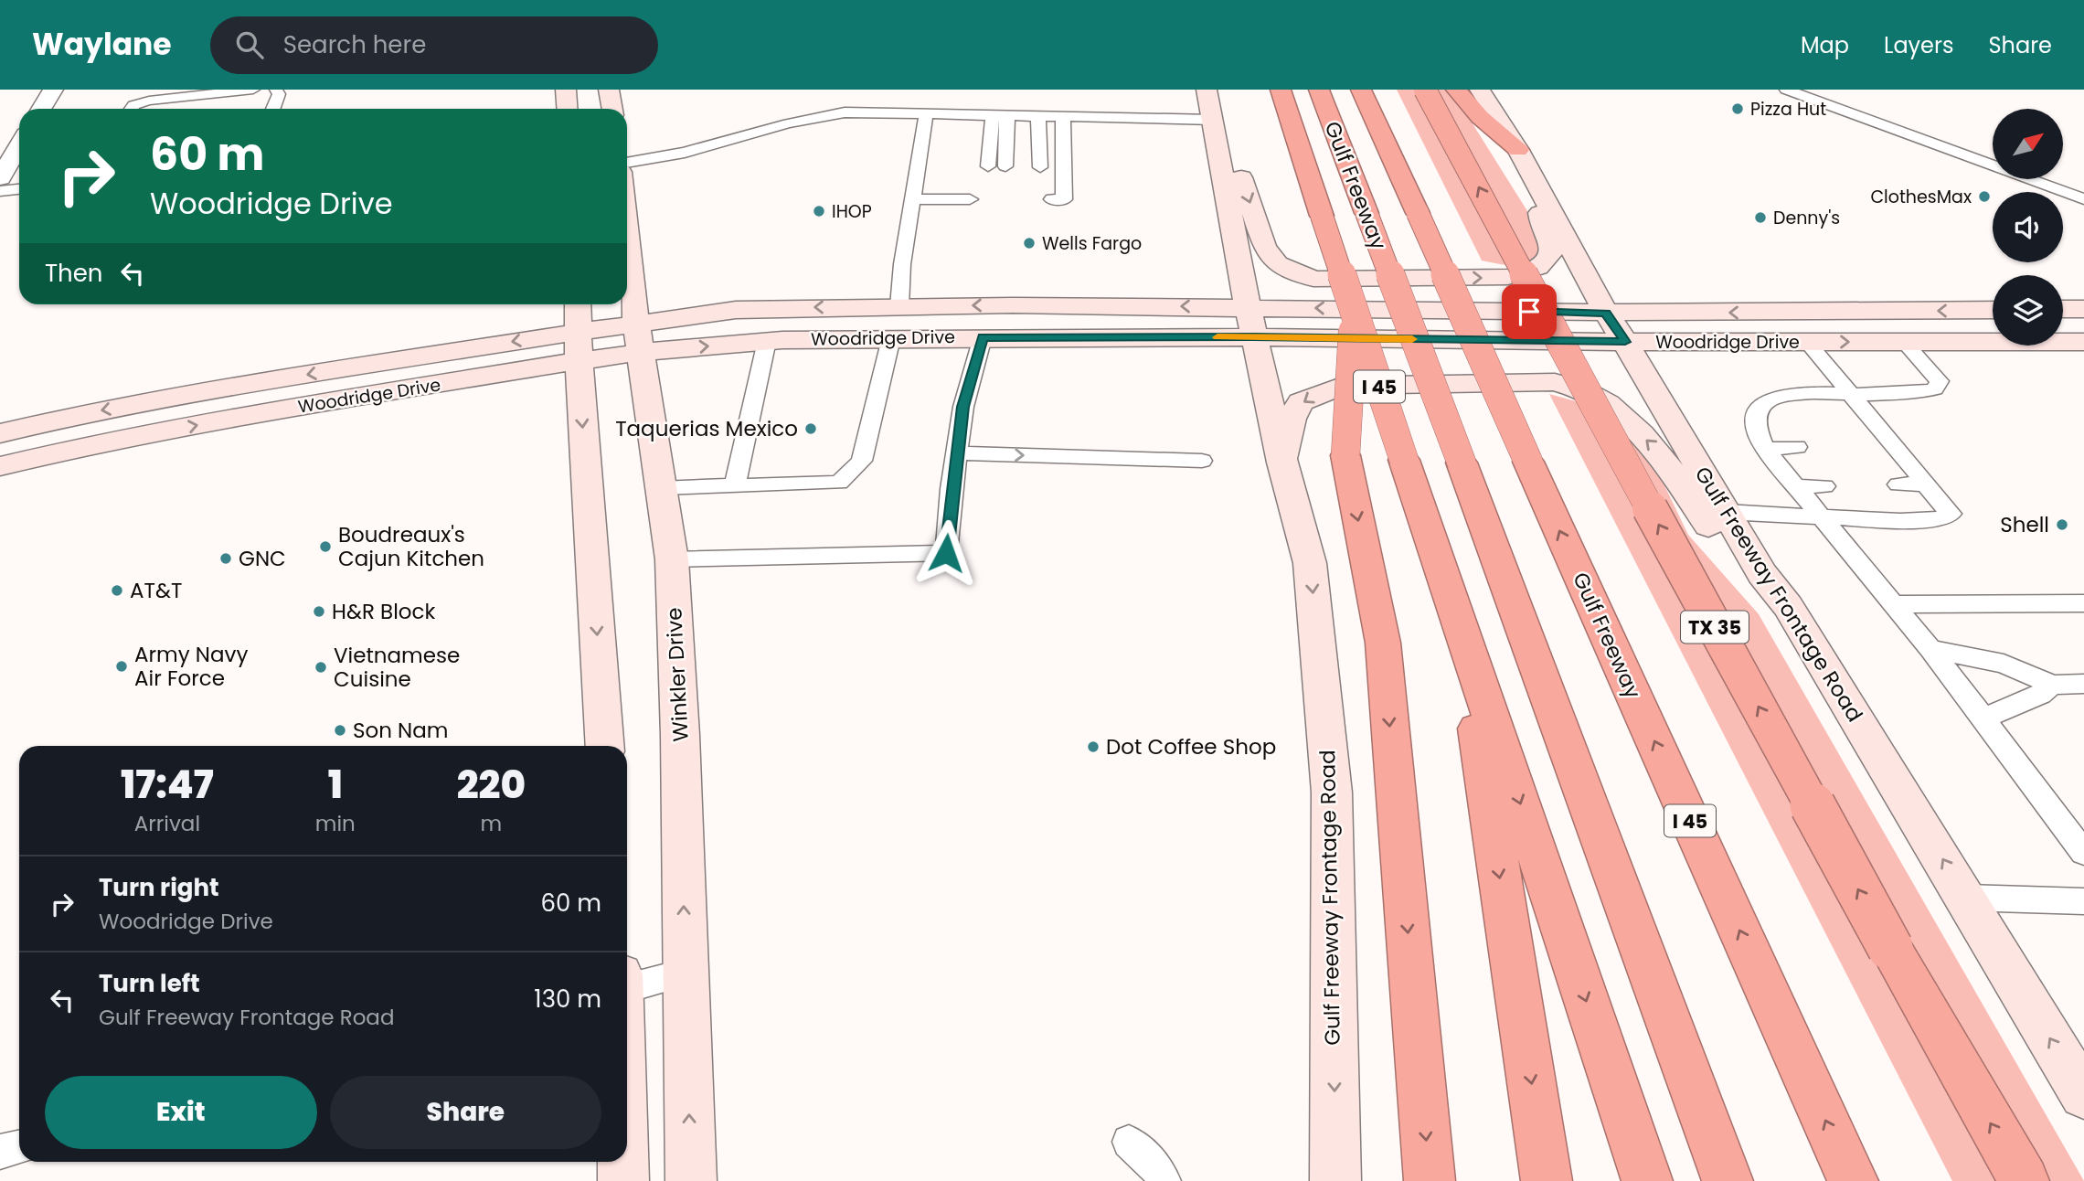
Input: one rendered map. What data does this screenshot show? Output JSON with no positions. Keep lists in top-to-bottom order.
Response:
{
  "streets": {
    "highway": ["Gulf Freeway", "I 45", "TX 35"],
    "main road": ["Woodridge Drive", "Gulf Freeway Frontage Road", "Winkler Drive"]
  },
  "crossings": [
    ["Woodridge Drive", "Gulf Freeway Frontage Road"],
    ["Woodridge Drive", "Winkler Drive"]
  ],
  "places": [
    "Pizza Hut",
    "ClothesMax",
    "IHOP",
    "Denny's",
    "Wells Fargo",
    "Taquerias Mexico",
    "Shell",
    "Boudreaux's Cajun Kitchen",
    "GNC",
    "AT&T",
    "H&R Block",
    "Army Navy Air Force",
    "Vietnamese Cuisine",
    "Son Nam",
    "Dot Coffee Shop"
  ],
  "north": "top right",
  "page": {
    "header": "Waylane",
    "search": "Search here",
    "nav": ["Map", "Layers", "Share"],
    "turn": ["60 m", "Woodridge Drive"],
    "then": "Then",
    "eta": [
      "17:47",
      "Arrival",
      "1",
      "min",
      "220",
      "m"
    ],
    "list": [
      {
        "name": "Turn right",
        "note": "Woodridge Drive",
        "value": "60 m"
      },
      {
        "name": "Turn left",
        "note": "Gulf Freeway Frontage Road",
        "value": "130 m"
      }
    ],
    "buttons": ["Exit", "Share"]
  }
}
